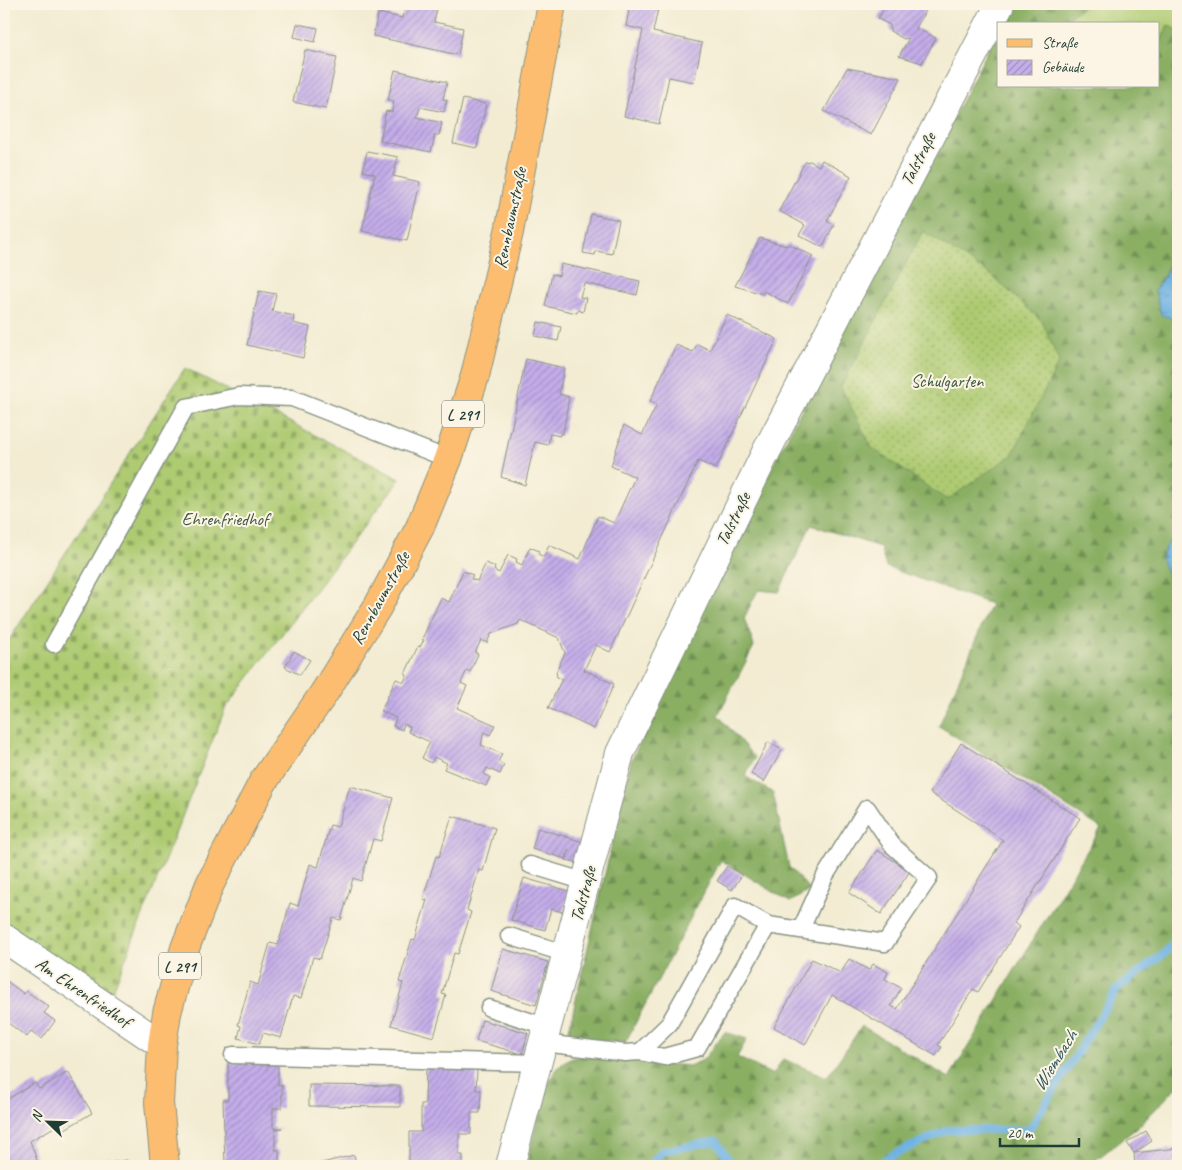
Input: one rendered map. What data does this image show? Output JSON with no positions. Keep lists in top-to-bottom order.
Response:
{
  "streets": {
    "main road": ["Rennbaumstraße", "L 291"],
    "street": ["Talstraße", "Am Ehrenfriedhof"]
  },
  "crossings": [
    ["Rennbaumstraße", "Am Ehrenfriedhof"]
  ],
  "water": ["Wiembach"],
  "parks": ["Schulgarten", "Ehrenfriedhof"],
  "legend": ["Straße", "Gebäude"],
  "scale_bar": "20 m",
  "north": "top left"
}
